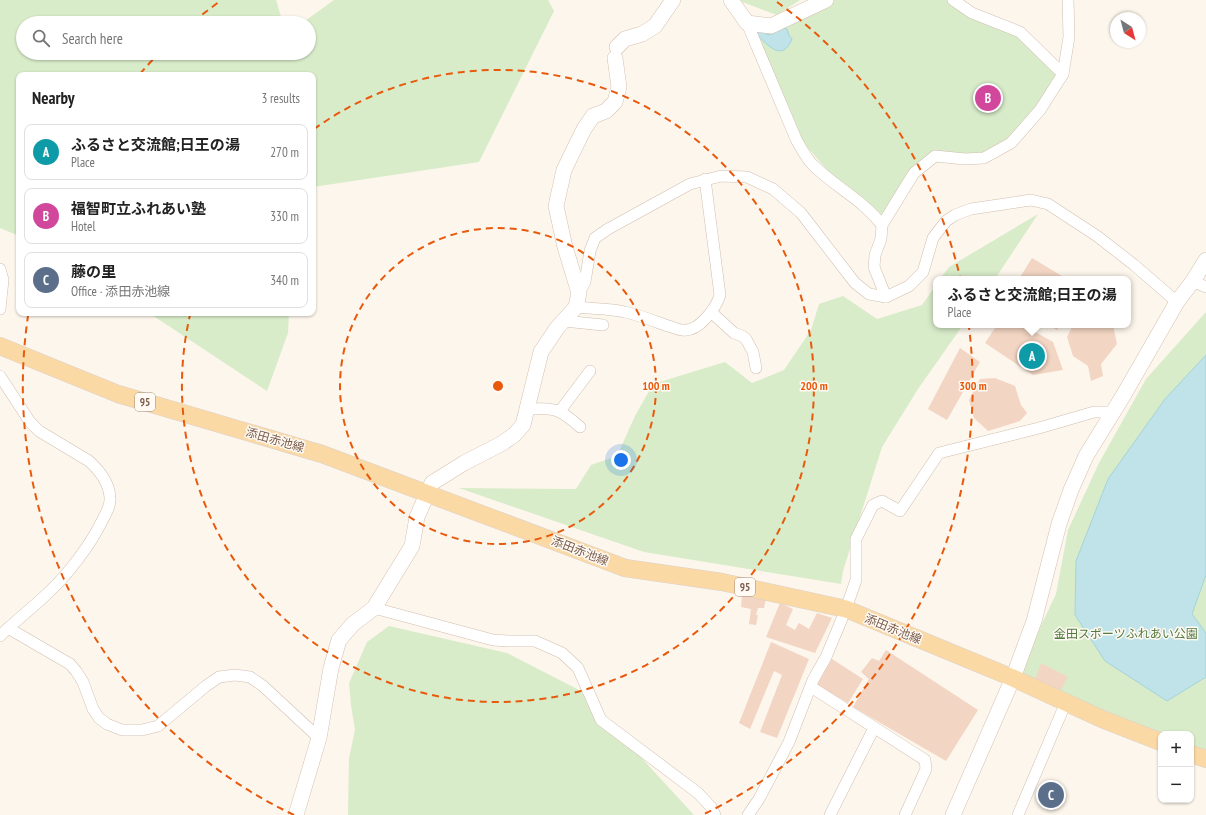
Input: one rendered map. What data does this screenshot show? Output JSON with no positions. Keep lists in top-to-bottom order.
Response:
{
  "streets": {
    "main road": ["95", "添田赤池線"]
  },
  "parks": ["金田スポーツふれあい公園"],
  "north": "bottom right",
  "page": {
    "search": "Search here",
    "heading": ["Nearby", "3 results"],
    "pins": ["B", "A", "C"],
    "list": [
      {
        "mark": "A",
        "name": "ふるさと交流館;日王の湯",
        "note": "Place",
        "value": "270 m"
      },
      {
        "mark": "B",
        "name": "福智町立ふれあい塾",
        "note": "Hotel",
        "value": "330 m"
      },
      {
        "mark": "C",
        "name": "藤の里",
        "note": "Office · 添田赤池線",
        "value": "340 m"
      }
    ],
    "popup": ["ふるさと交流館;日王の湯", "Place"],
    "map_buttons": ["+", "−"]
  },
  "rings": ["100 m", "200 m", "300 m"]
}
